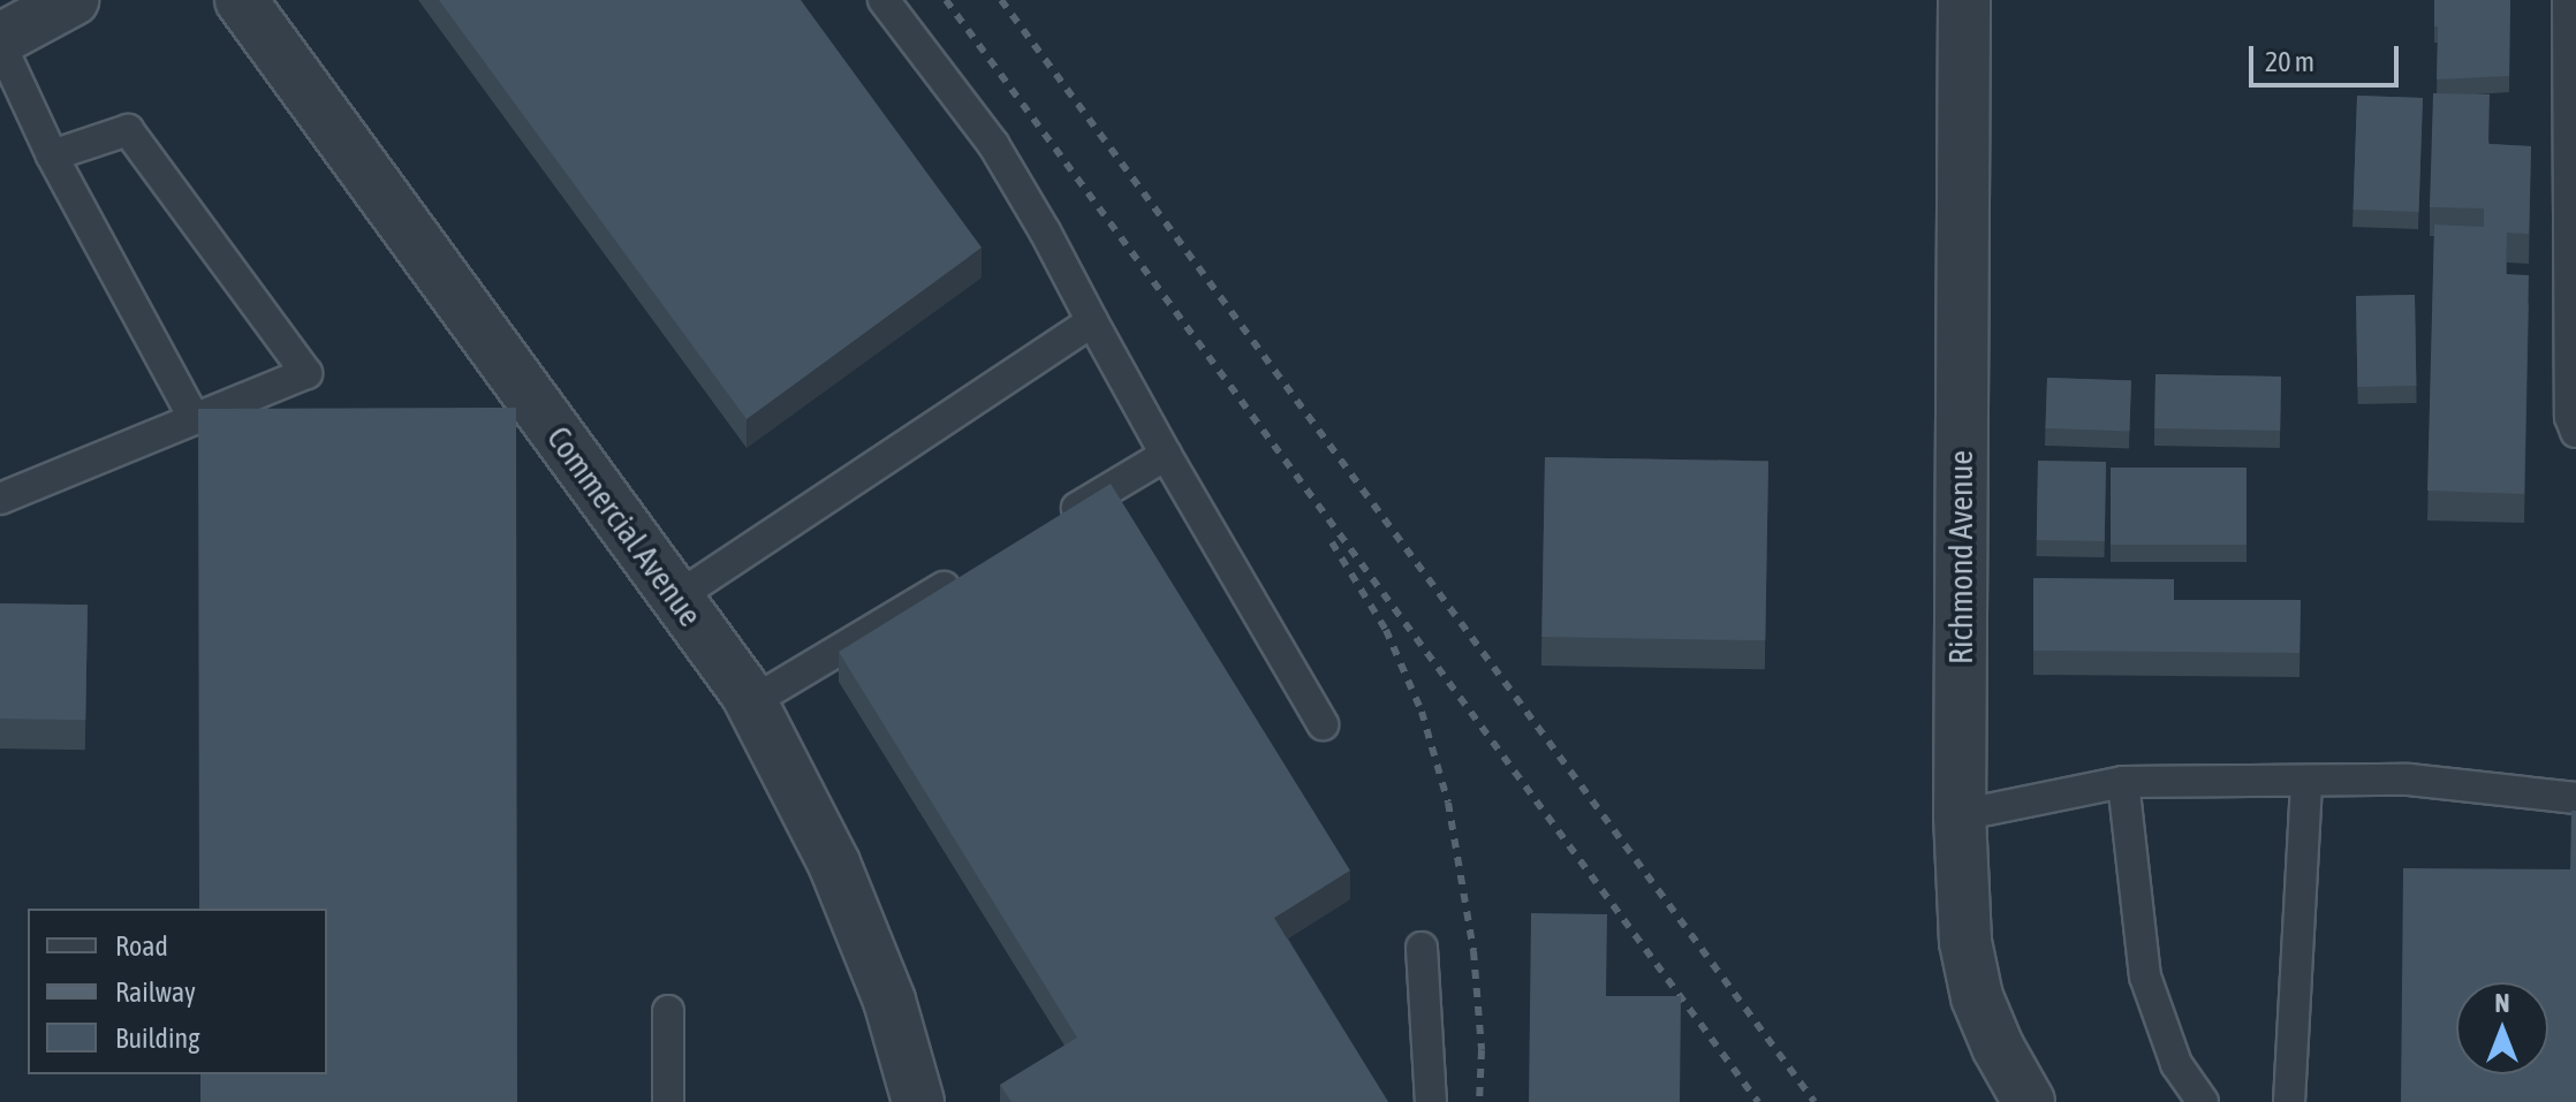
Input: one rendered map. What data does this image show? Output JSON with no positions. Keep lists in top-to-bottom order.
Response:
{
  "streets": {
    "street": ["Commercial Avenue", "Richmond Avenue"]
  },
  "legend": ["Road", "Railway", "Building"],
  "scale_bar": "20 m",
  "north": "top"
}
